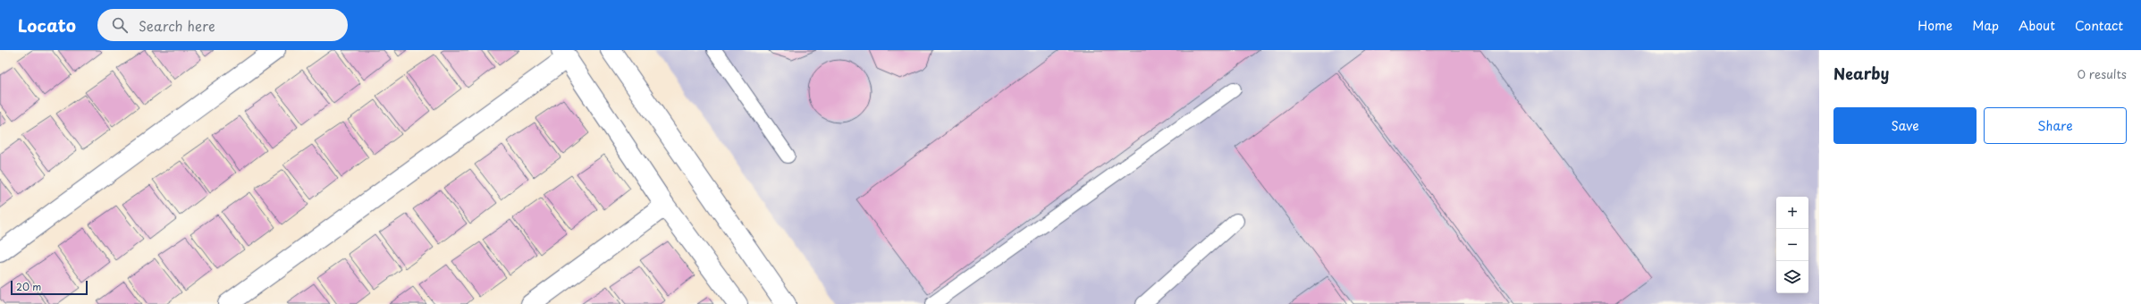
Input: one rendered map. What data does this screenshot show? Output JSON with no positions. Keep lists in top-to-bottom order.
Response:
{
  "scale_bar": "20 m",
  "page": {
    "header": "Locato",
    "search": "Search here",
    "nav": [
      "Home",
      "Map",
      "About",
      "Contact"
    ],
    "heading": ["Nearby", "0 results"],
    "buttons": ["Save", "Share"],
    "map_buttons": ["+", "−"],
    "scale": "20 m"
  }
}
